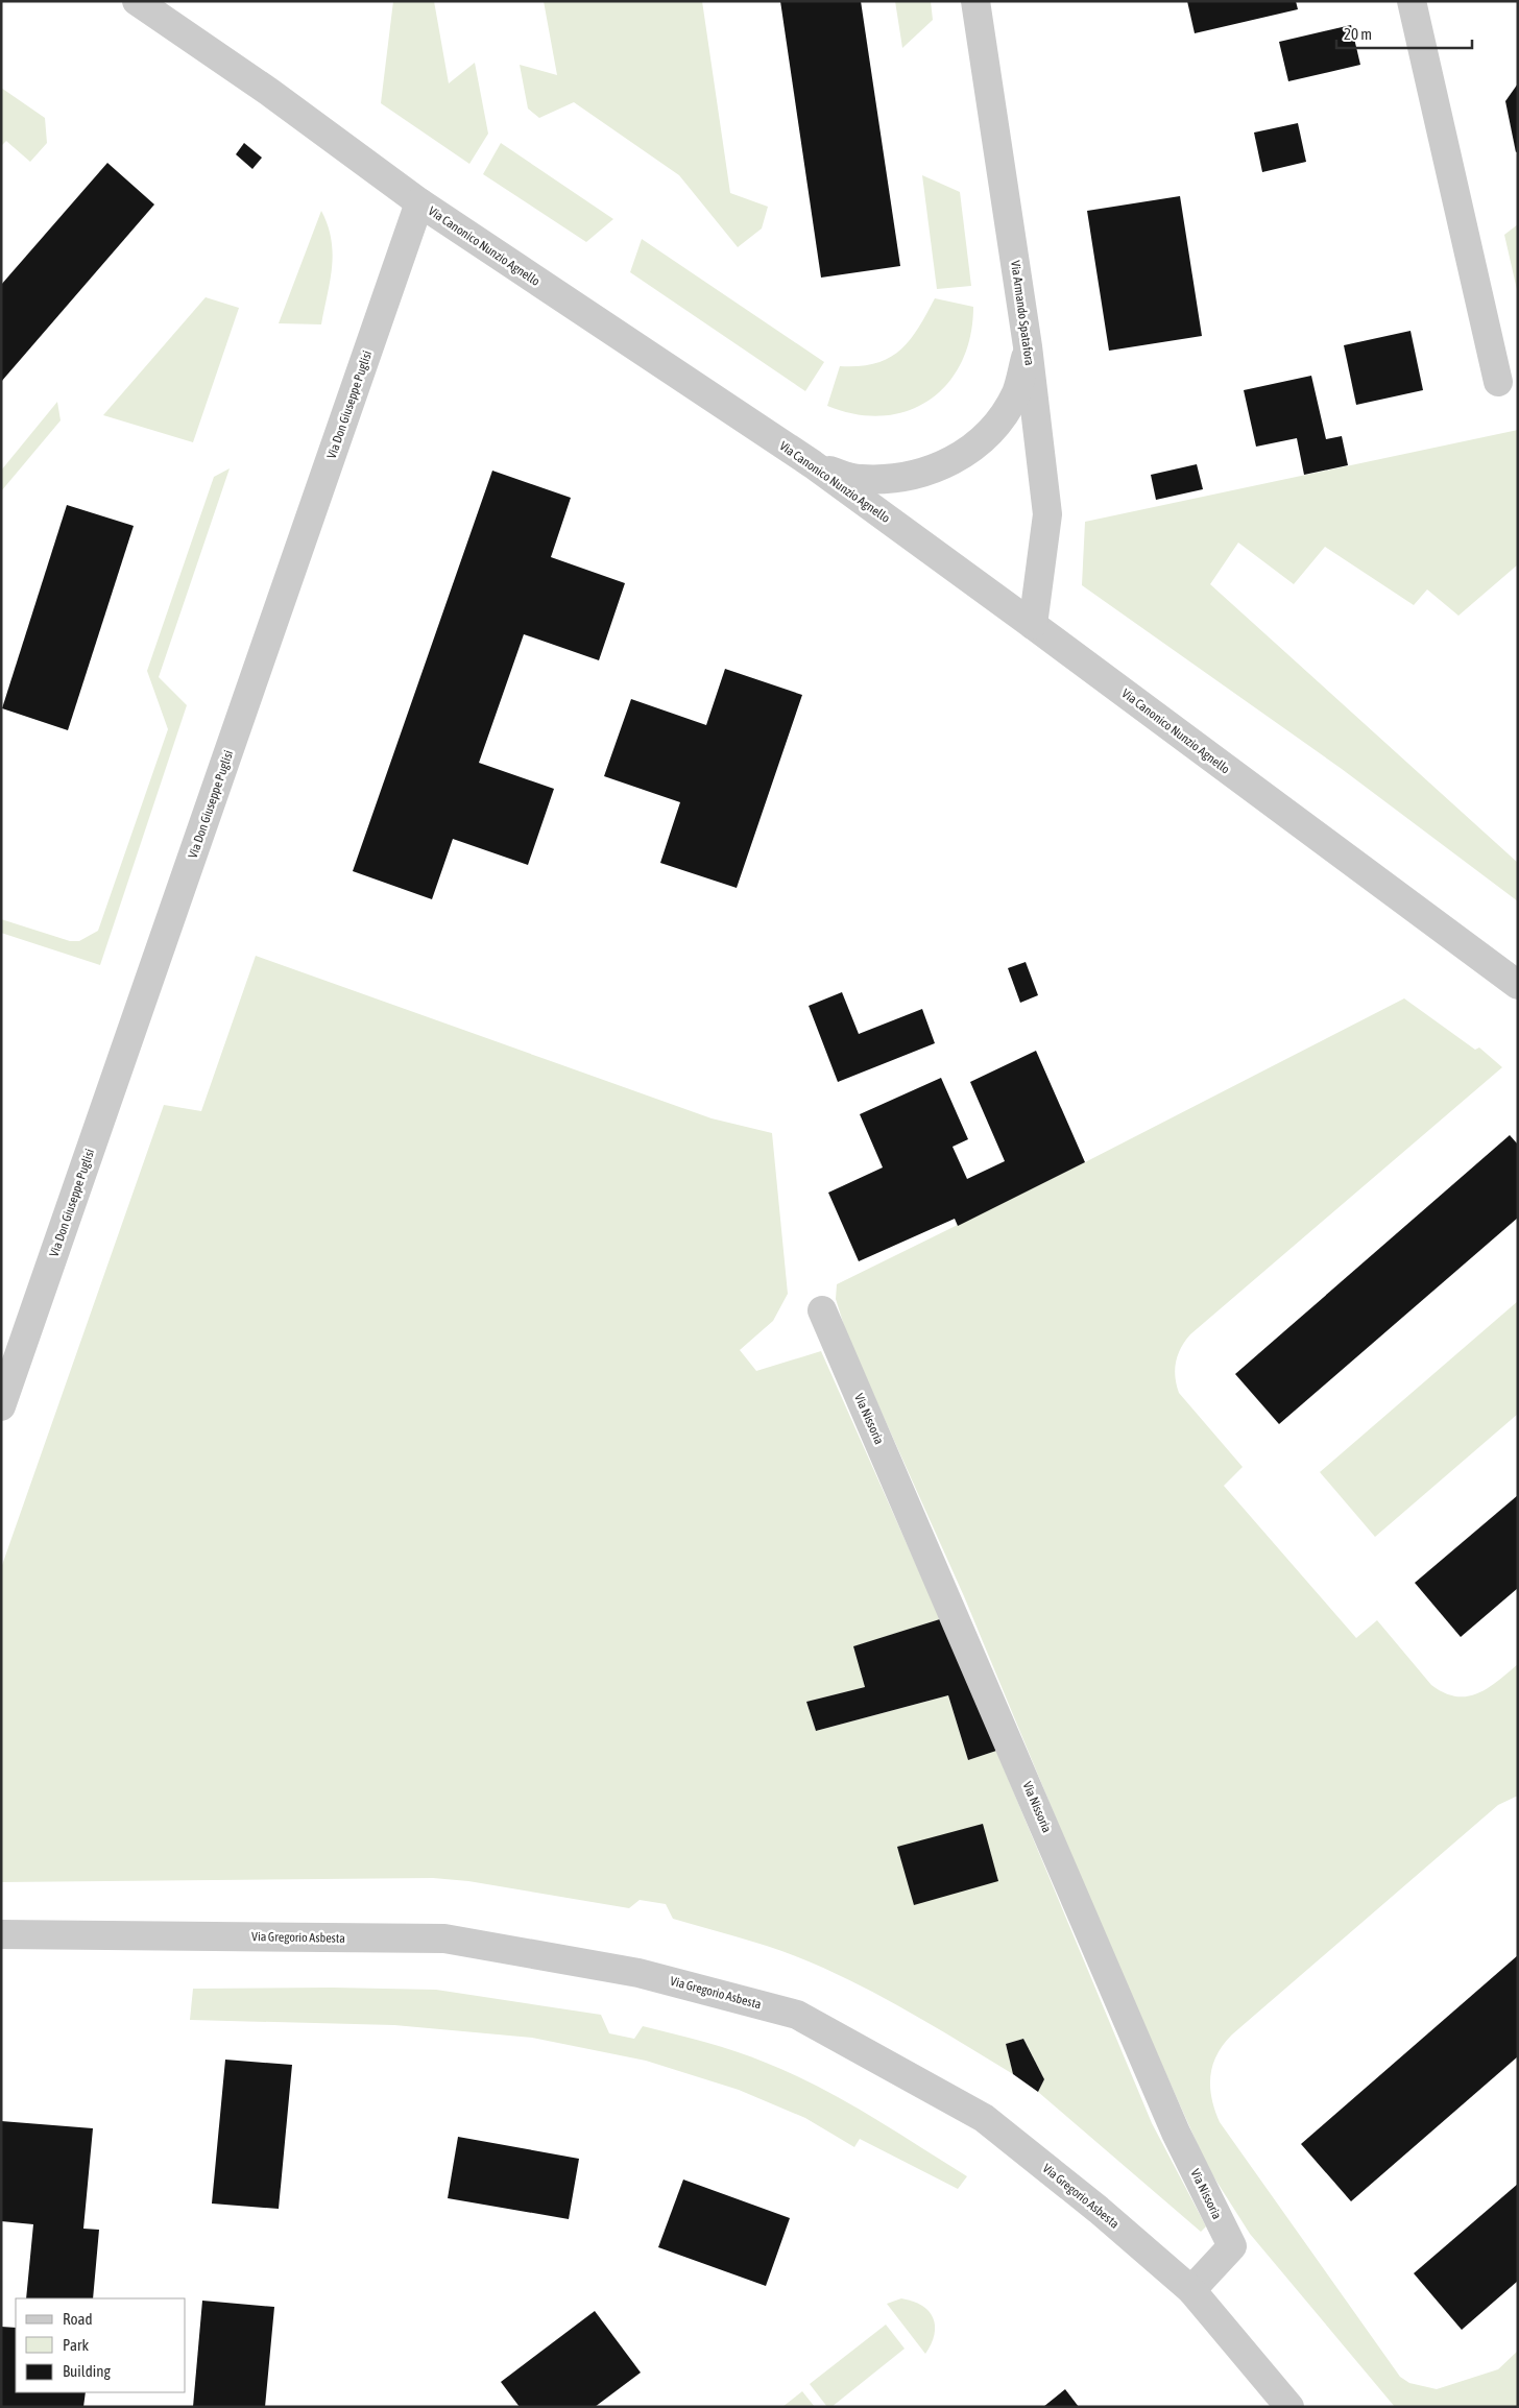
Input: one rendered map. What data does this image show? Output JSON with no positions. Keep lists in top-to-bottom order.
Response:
{
  "streets": {
    "street": [
      "Via Canonico Nunzio Agnello",
      "Via Armando Spatafora",
      "Via Don Giuseppe Puglisi",
      "Via Nissoria",
      "Via Gregorio Asbesta"
    ]
  },
  "crossings": [
    ["Via Canonico Nunzio Agnello", "Via Armando Spatafora"],
    ["Via Canonico Nunzio Agnello", "Via Don Giuseppe Puglisi"],
    ["Via Nissoria", "Via Gregorio Asbesta"]
  ],
  "legend": ["Road", "Park", "Building"],
  "scale_bar": "20 m"
}
